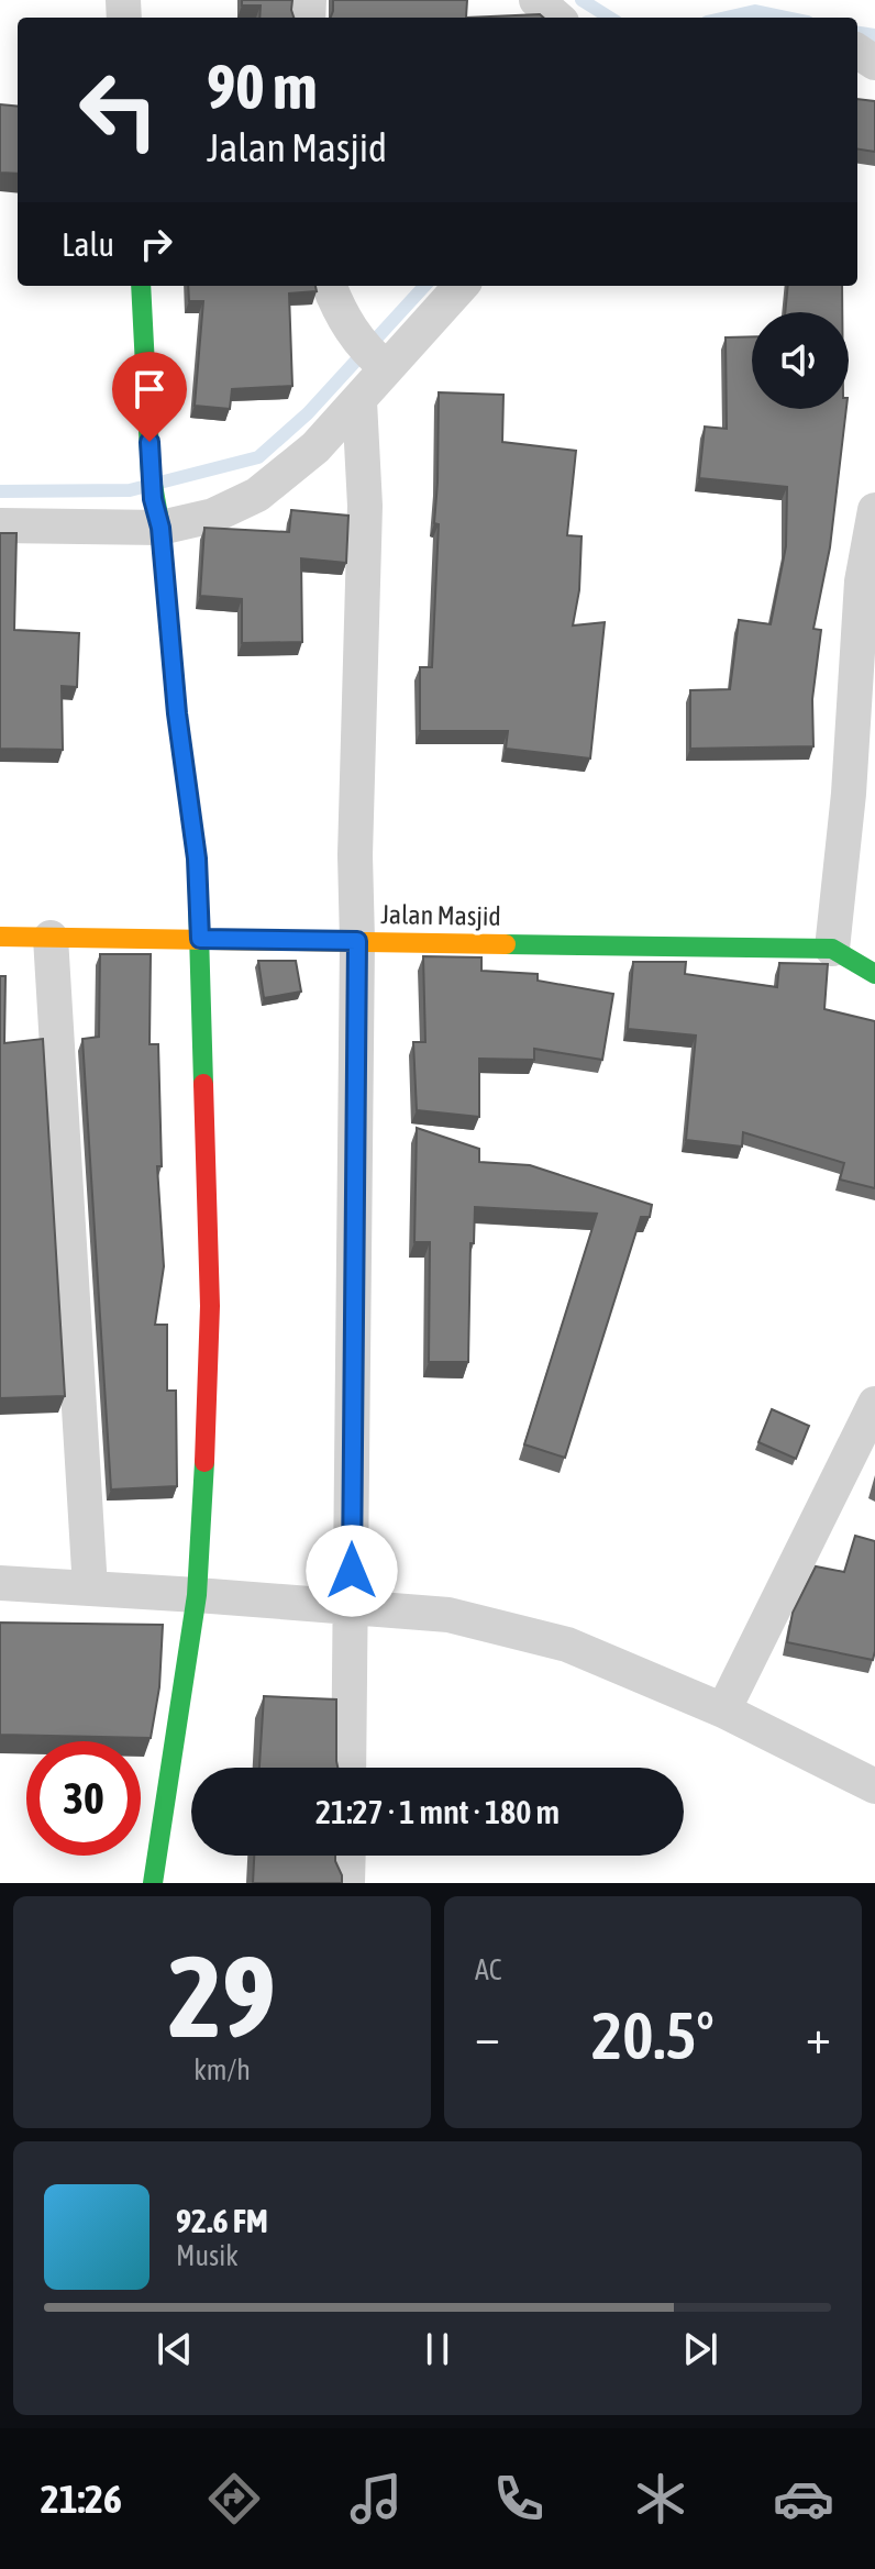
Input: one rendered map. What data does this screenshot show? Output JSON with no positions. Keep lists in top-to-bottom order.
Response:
{
  "streets": {
    "street": ["Jalan Masjid"]
  },
  "page": {
    "turn": ["90 m", "Jalan Masjid"],
    "then": "Lalu",
    "limit": "30",
    "trip": "21:27 · 1 mnt · 180 m",
    "tile": [
      ["29", "km/h"],
      "AC"
    ],
    "heat": ["−", "20.5°", "+"],
    "song": ["92.6 FM", "Musik"],
    "tabs": "21:26"
  }
}
